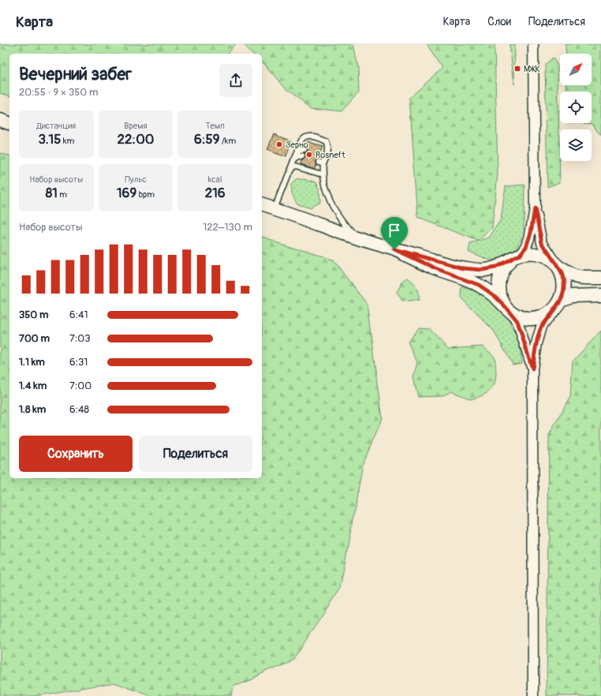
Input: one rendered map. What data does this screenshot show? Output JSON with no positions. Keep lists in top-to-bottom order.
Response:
{
  "places": {
    "transit": ["МЖК"],
    "other": ["Зерно", "Rosneft"]
  },
  "north": "top right",
  "page": {
    "header": "Карта",
    "nav": ["Карта", "Слои", "Поделиться"],
    "heading": ["Вечерний забег", "20:55 · 9 × 350 m"],
    "stats": [
      ["Дистанция", "3.15 km"],
      ["Время", "22:00"],
      ["Темп", "6:59 /km"],
      ["Набор высоты", "81 m"],
      ["Пульс", "169 bpm"],
      ["kcal", "216"]
    ],
    "chart": ["Набор высоты", "122–130 m"],
    "list": [
      {
        "name": "350 m",
        "note": "6:41"
      },
      {
        "name": "700 m",
        "note": "7:03"
      },
      {
        "name": "1.1 km",
        "note": "6:31"
      },
      {
        "name": "1.4 km",
        "note": "7:00"
      },
      {
        "name": "1.8 km",
        "note": "6:48"
      }
    ],
    "buttons": ["Сохранить", "Поделиться"]
  }
}
